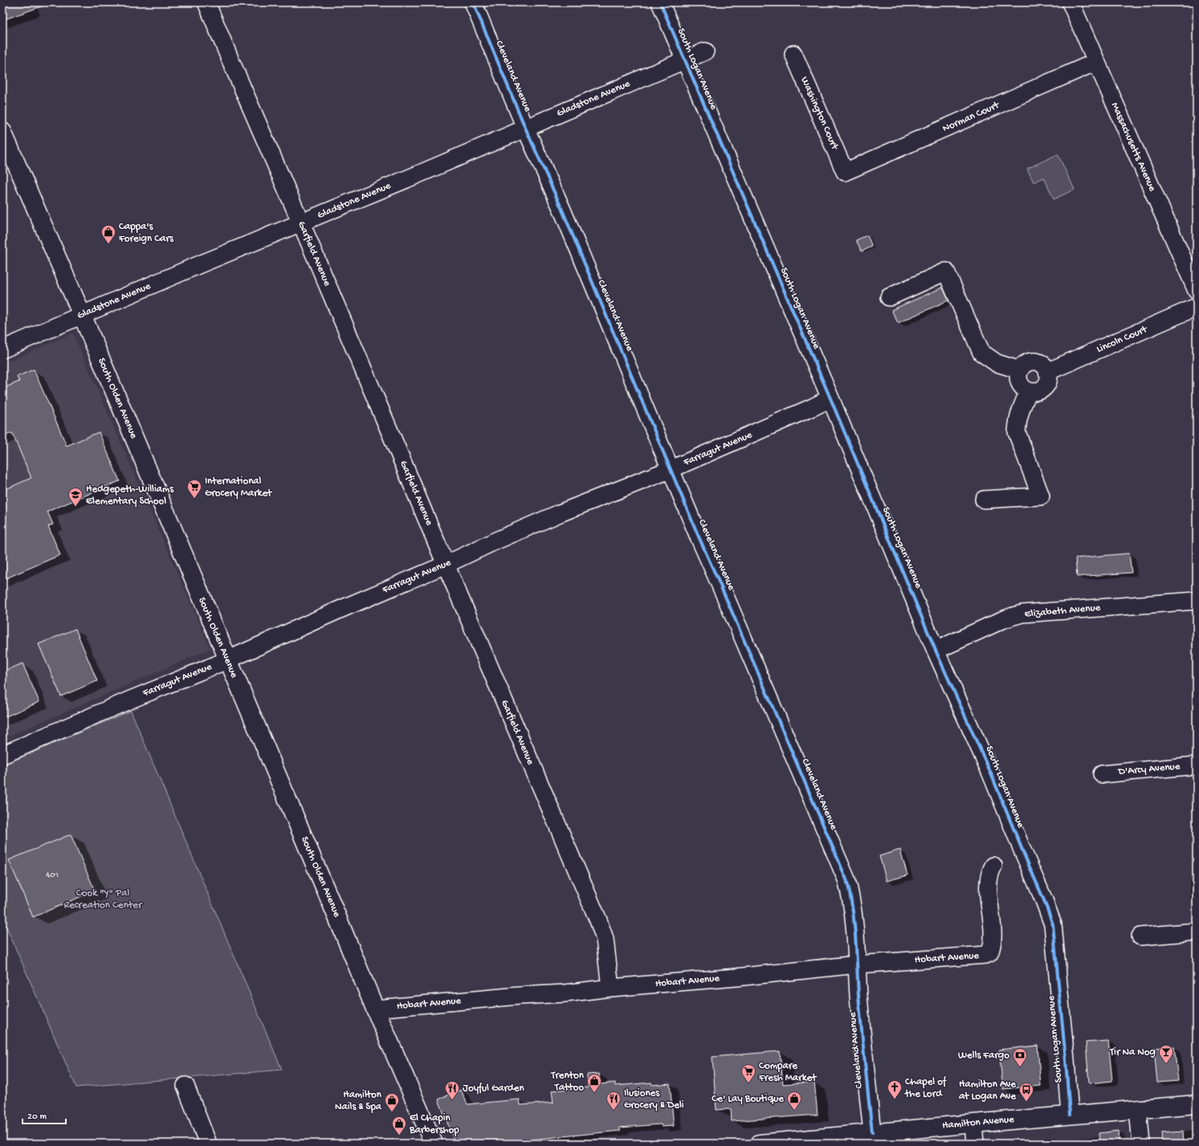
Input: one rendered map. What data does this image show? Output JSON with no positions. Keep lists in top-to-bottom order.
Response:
{
  "streets": {
    "main road": ["South Olden Avenue", "Hamilton Avenue"],
    "street": [
      "South Logan Avenue",
      "Cleveland Avenue",
      "Gladstone Avenue",
      "Washington Court",
      "Norman Court",
      "Massachusetts Avenue",
      "Garfield Avenue",
      "Lincoln Court",
      "Farragut Avenue",
      "Elizabeth Avenue",
      "D'Arcy Avenue",
      "Hobart Avenue"
    ]
  },
  "crossings": [
    ["South Logan Avenue", "Gladstone Avenue"],
    ["South Logan Avenue", "Farragut Avenue"],
    ["South Logan Avenue", "Elizabeth Avenue"],
    ["South Logan Avenue", "Hamilton Avenue"],
    ["Cleveland Avenue", "Gladstone Avenue"],
    ["Cleveland Avenue", "Farragut Avenue"],
    ["Cleveland Avenue", "Hobart Avenue"],
    ["Cleveland Avenue", "Hamilton Avenue"],
    ["Gladstone Avenue", "Garfield Avenue"],
    ["Gladstone Avenue", "South Olden Avenue"],
    ["Washington Court", "Norman Court"],
    ["Norman Court", "Massachusetts Avenue"],
    ["Garfield Avenue", "Farragut Avenue"],
    ["Garfield Avenue", "Hobart Avenue"],
    ["South Olden Avenue", "Farragut Avenue"],
    ["South Olden Avenue", "Hobart Avenue"]
  ],
  "parks": ["Cook \"Y\" Pal Recreation Center"],
  "places": {
    "shop": [
      "Cappa's Foreign Cars",
      "Trenton Tattoo",
      "Ce' Lay Boutique",
      "Hamilton Nails & Spa",
      "El Chapin Barbershop"
    ],
    "supermarket": ["International Grocery Market", "Compare Fresh Market"],
    "school or university": ["Hedgepeth-Williams Elementary School"],
    "bar": ["Tir Na Nog"],
    "bank": ["Wells Fargo"],
    "church": ["Chapel of the Lord"],
    "restaurant": ["Joyful Garden", "Ilusiones Grocery & Deli"],
    "bus stop": ["Hamilton Ave at Logan Ave"]
  },
  "house_numbers": ["401"],
  "scale_bar": "20 m"
}
